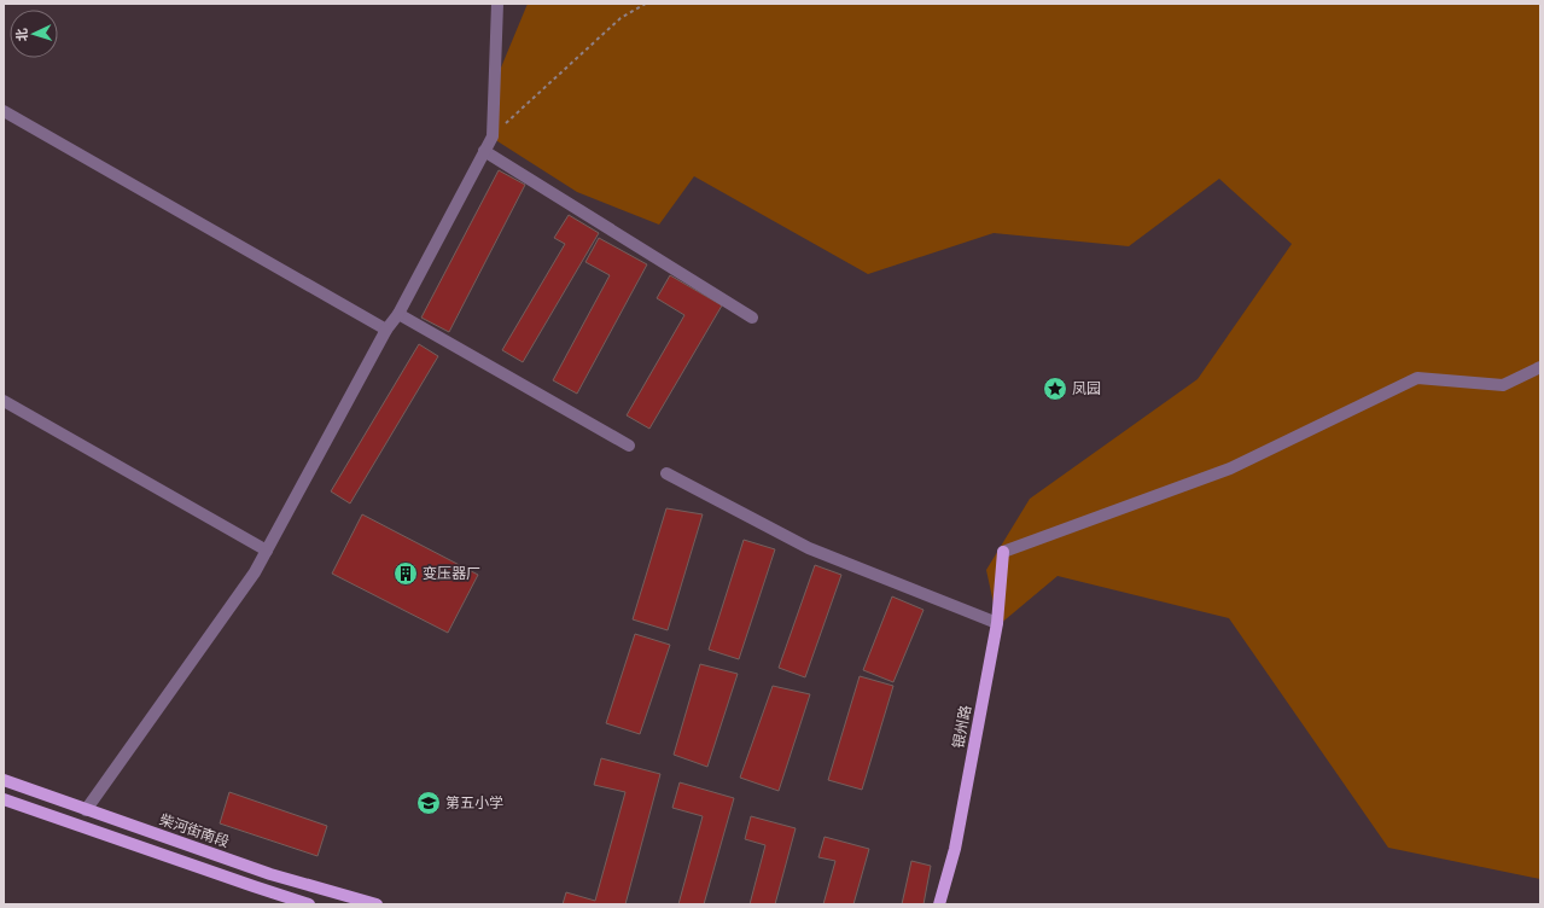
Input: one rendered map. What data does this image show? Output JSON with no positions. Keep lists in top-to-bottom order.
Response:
{
  "streets": {
    "main road": ["银州路", "柴河街南段"]
  },
  "places": {
    "place": ["凤园"],
    "building": ["变压器厂"],
    "school or university": ["第五小学"]
  },
  "north": "left"
}
